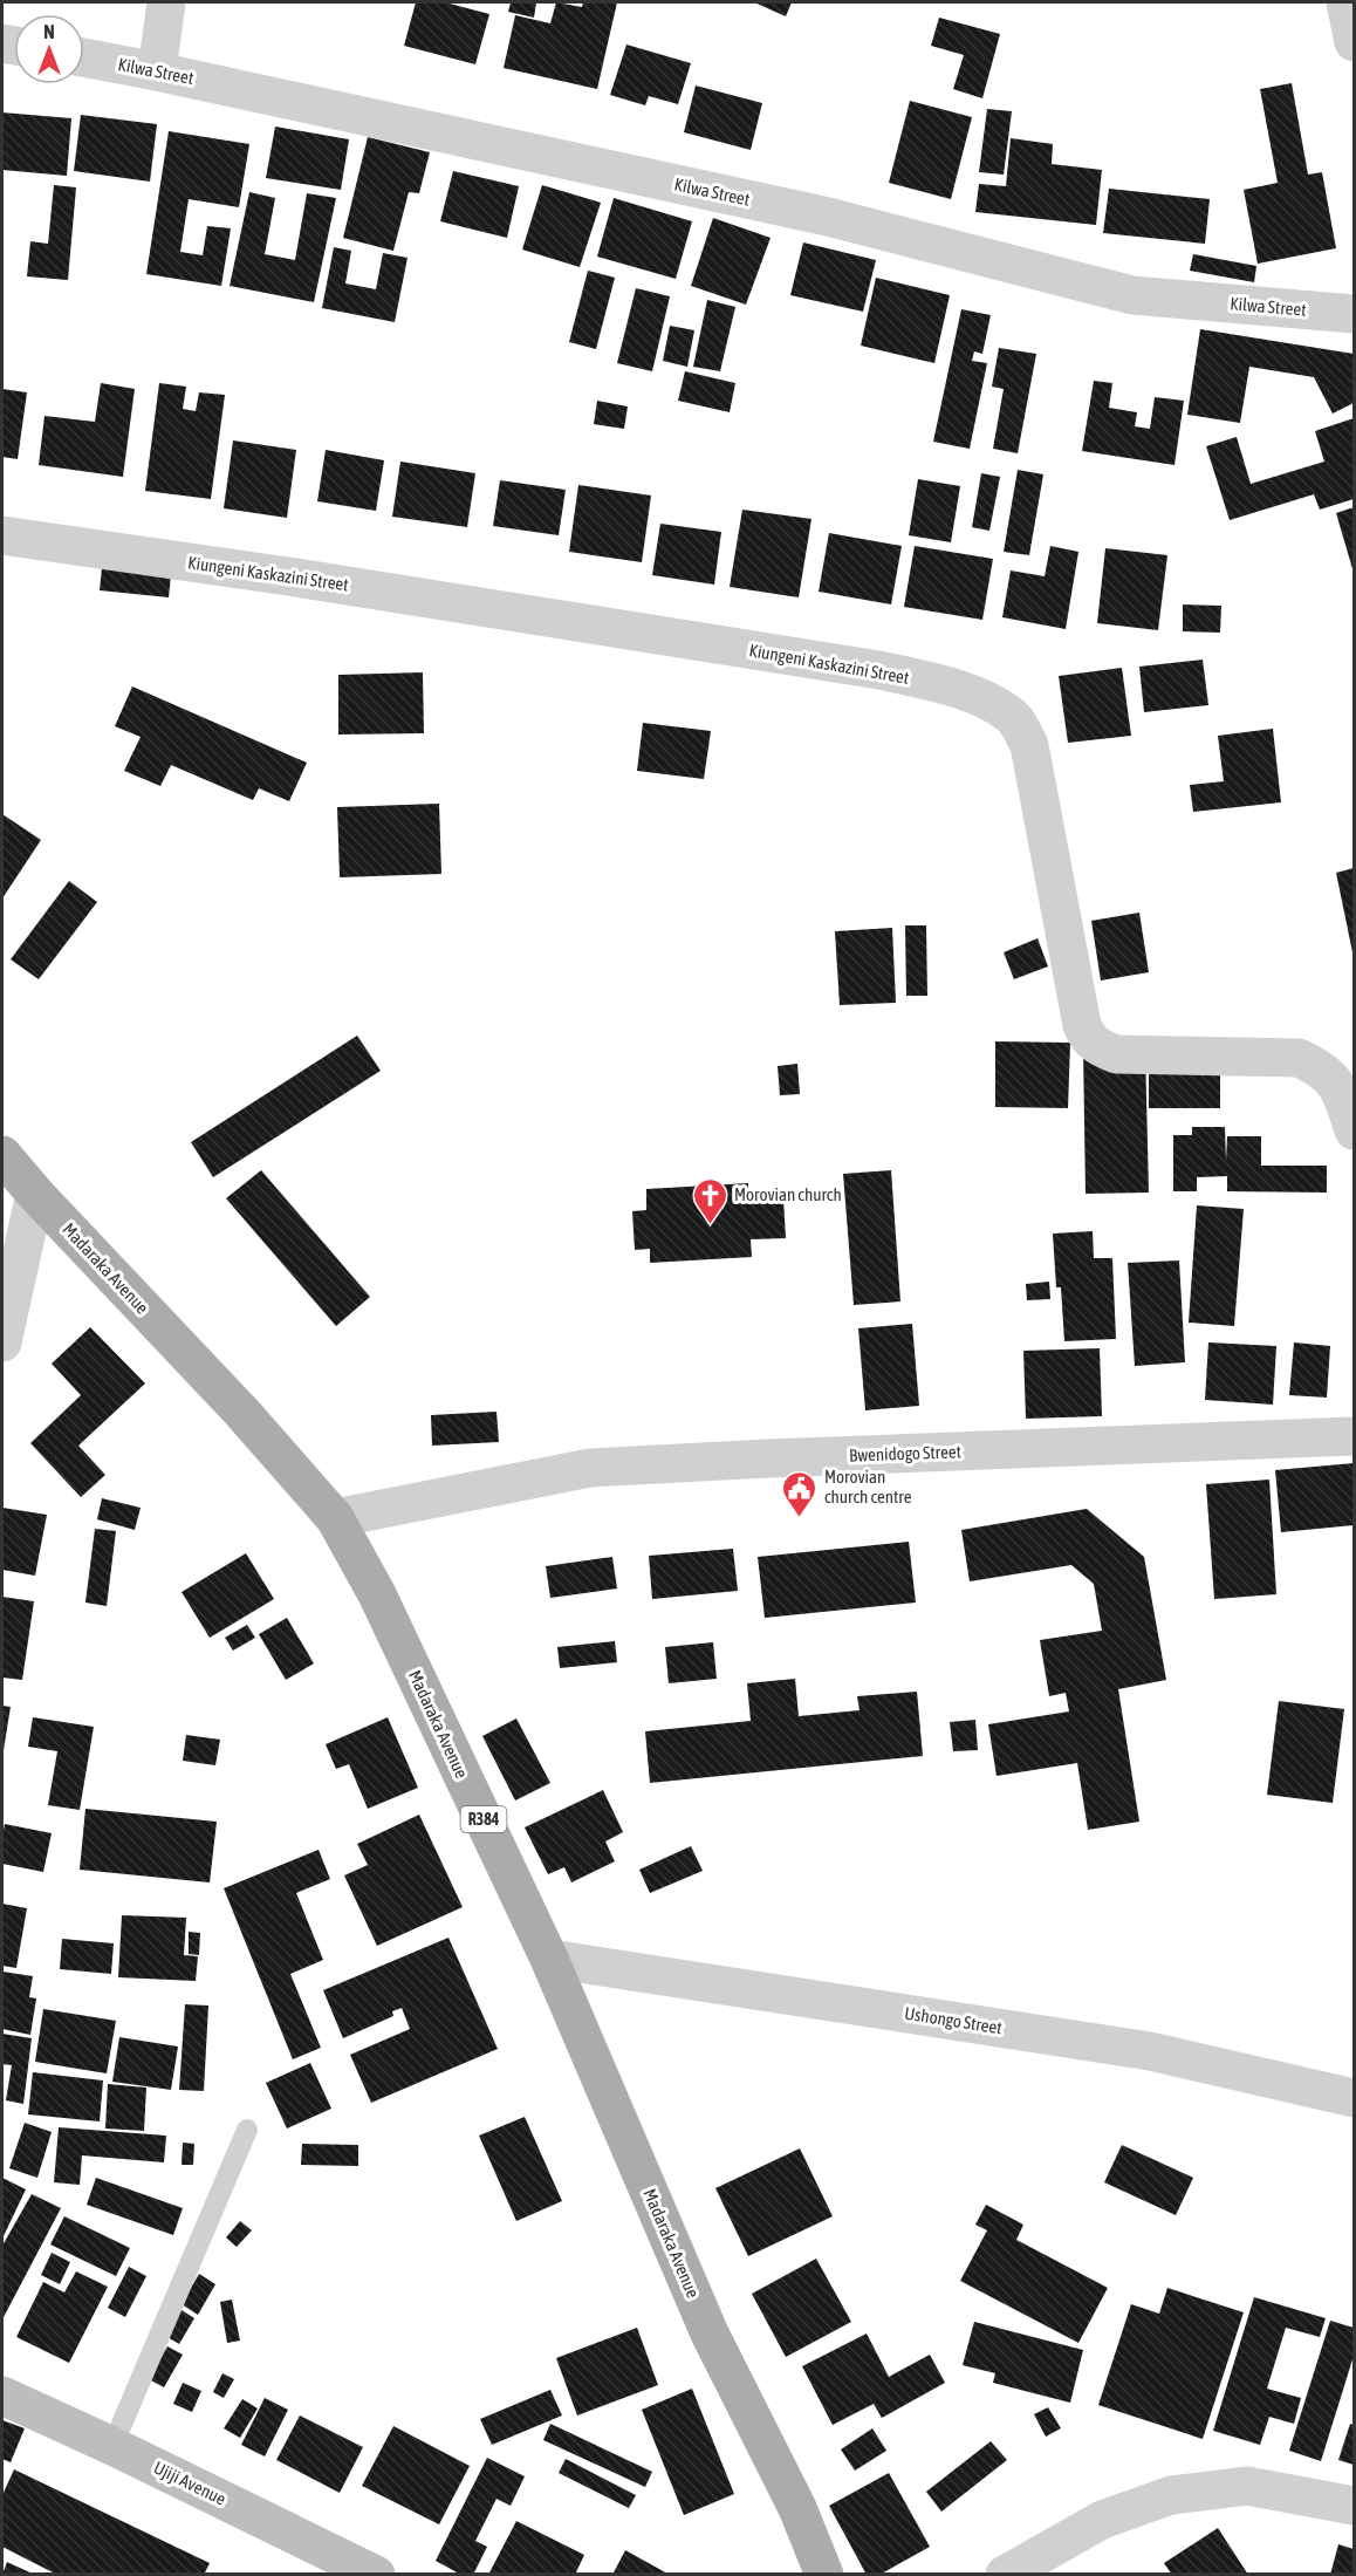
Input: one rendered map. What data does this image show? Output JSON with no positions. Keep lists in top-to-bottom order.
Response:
{
  "streets": {
    "main road": ["Madaraka Avenue", "R384", "Ujiji Avenue"],
    "street": [
      "Kilwa Street",
      "Kiungeni Kaskazini Street",
      "Bwenidogo Street",
      "Ushongo Street"
    ]
  },
  "crossings": [
    ["Madaraka Avenue", "Bwenidogo Street"],
    ["Madaraka Avenue", "Ushongo Street"]
  ],
  "places": {
    "church": ["Morovian church"],
    "public building": ["Morovian church centre"]
  },
  "north": "top"
}
